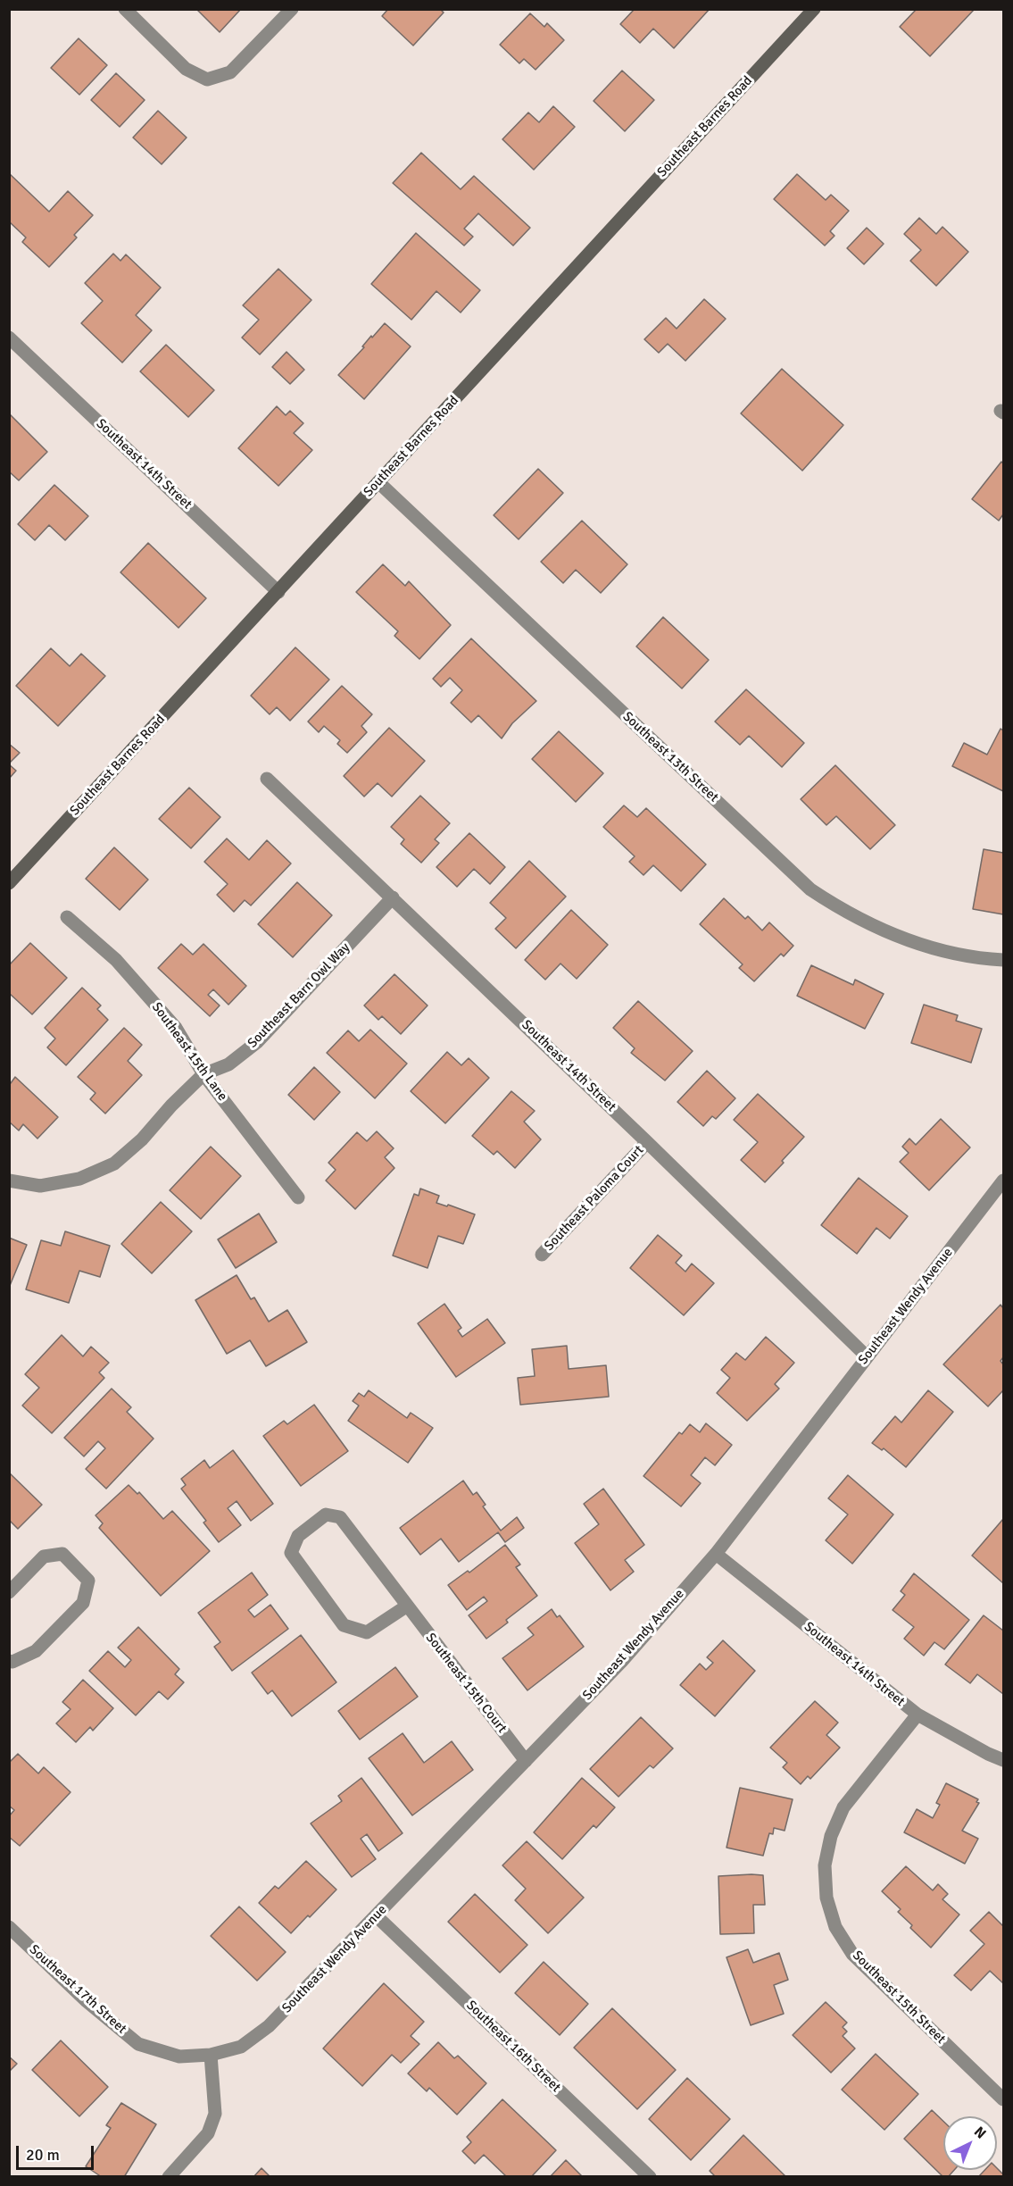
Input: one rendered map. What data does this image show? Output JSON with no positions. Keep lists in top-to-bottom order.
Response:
{
  "streets": {
    "street": [
      "Southeast Barnes Road",
      "Southeast 14th Street",
      "Southeast 13th Street",
      "Southeast Barn Owl Way",
      "Southeast 15th Lane",
      "Southeast Paloma Court",
      "Southeast Wendy Avenue",
      "Southeast 15th Court",
      "Southeast 17th Street",
      "Southeast 15th Street",
      "Southeast 16th Street"
    ]
  },
  "crossings": [
    ["Southeast Barnes Road", "Southeast 14th Street"],
    ["Southeast Barnes Road", "Southeast 13th Street"],
    ["Southeast 14th Street", "Southeast Barn Owl Way"],
    ["Southeast 14th Street", "Southeast Paloma Court"],
    ["Southeast 14th Street", "Southeast Wendy Avenue"],
    ["Southeast 14th Street", "Southeast 15th Street"],
    ["Southeast Barn Owl Way", "Southeast 15th Lane"],
    ["Southeast Wendy Avenue", "Southeast 15th Court"],
    ["Southeast Wendy Avenue", "Southeast 17th Street"],
    ["Southeast Wendy Avenue", "Southeast 16th Street"]
  ],
  "scale_bar": "20 m",
  "north": "top right"
}
